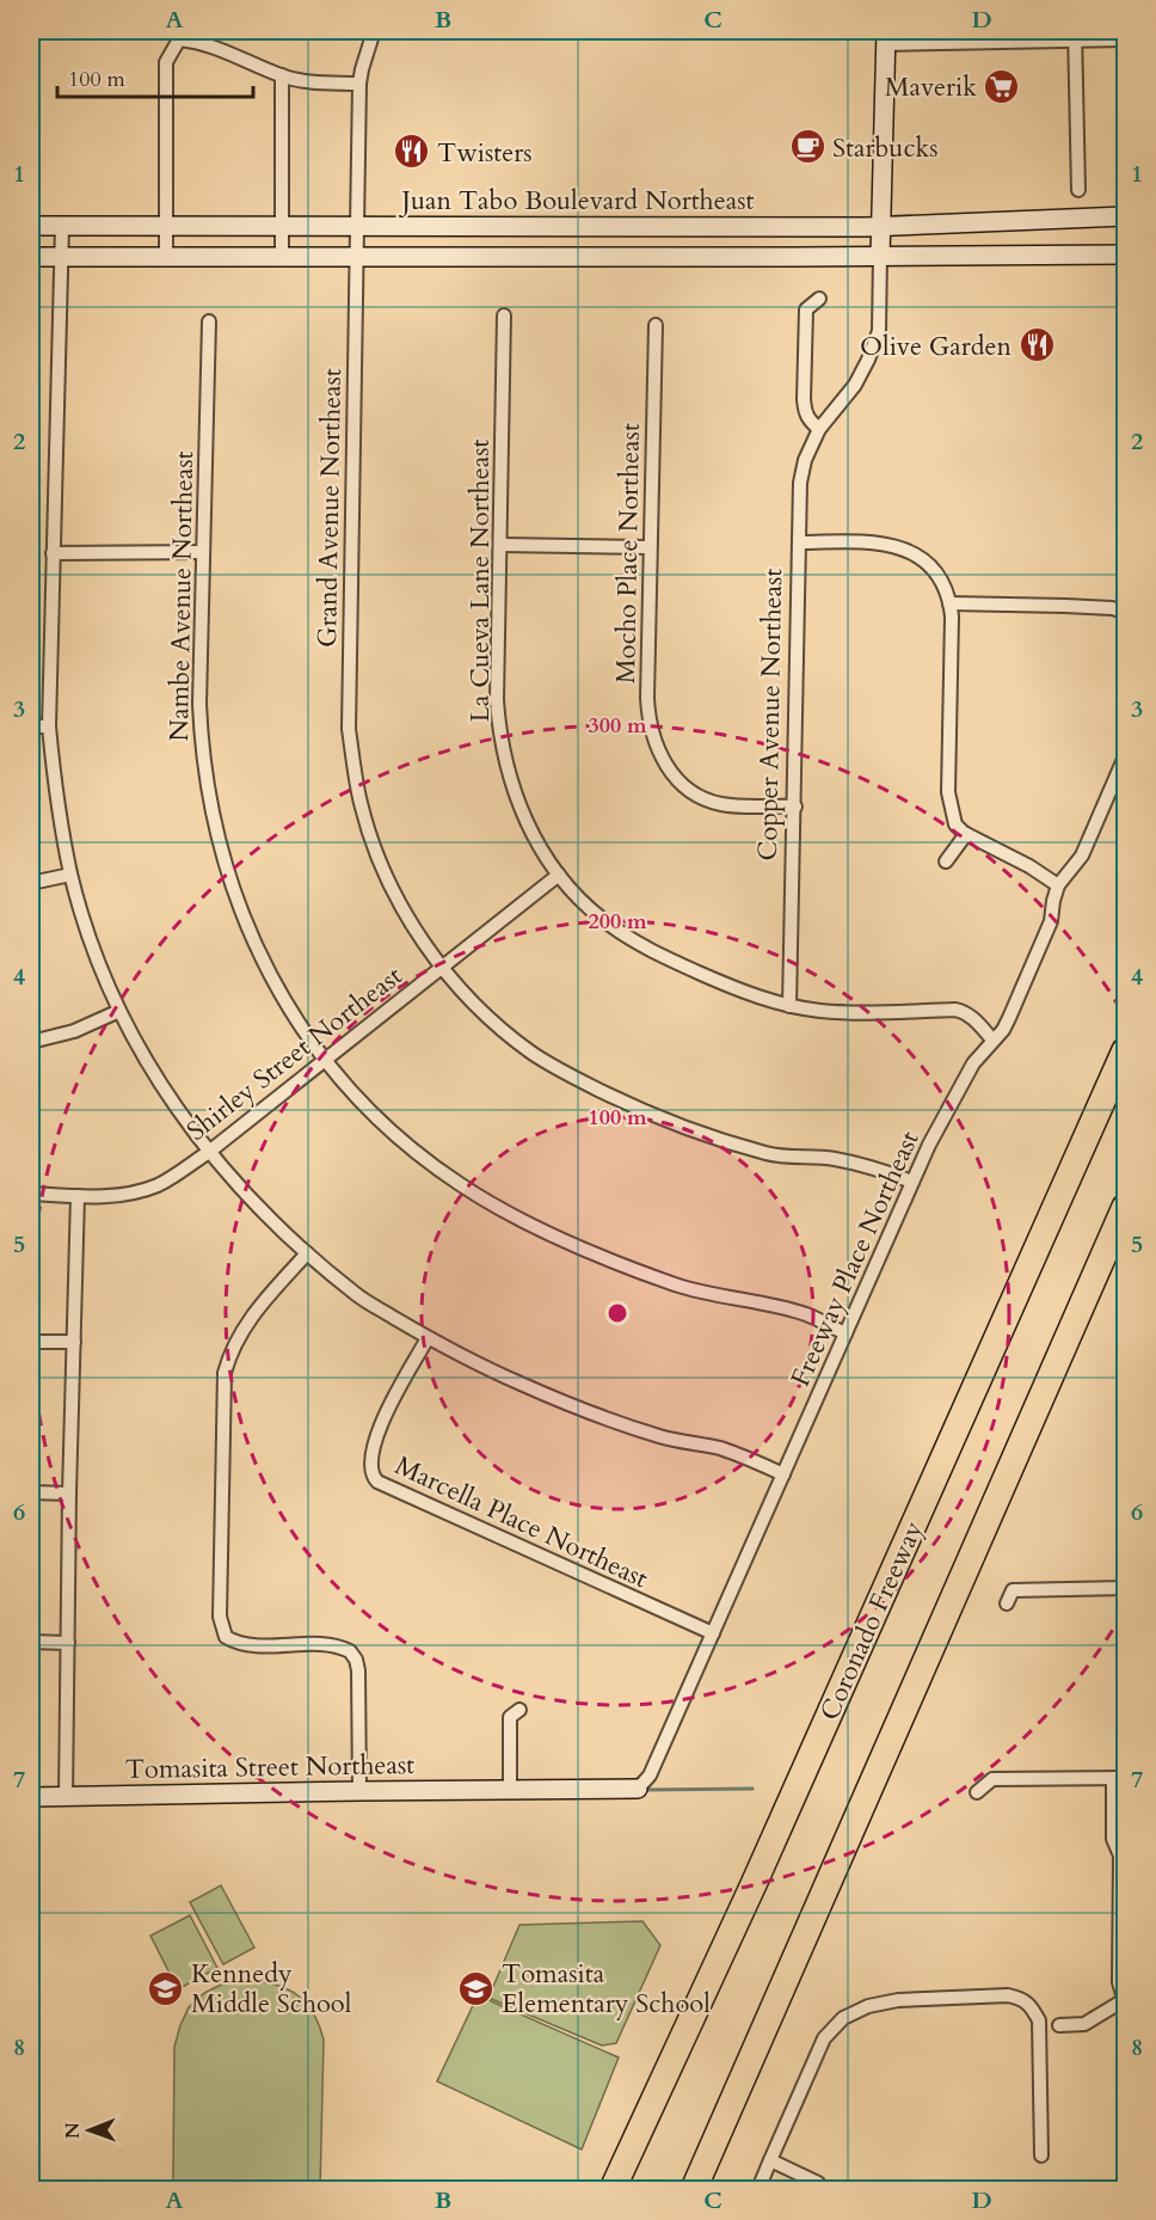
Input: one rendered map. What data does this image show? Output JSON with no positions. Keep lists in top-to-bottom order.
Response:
{
  "streets": {
    "highway": ["Coronado Freeway"],
    "main road": ["Juan Tabo Boulevard Northeast", "Copper Avenue Northeast", "Tomasita Street Northeast"],
    "street": [
      "Grand Avenue Northeast",
      "Mocho Place Northeast",
      "La Cueva Lane Northeast",
      "Nambe Avenue Northeast",
      "Shirley Street Northeast",
      "Freeway Place Northeast",
      "Marcella Place Northeast"
    ]
  },
  "crossings": [
    ["Juan Tabo Boulevard Northeast", "Grand Avenue Northeast"],
    ["Juan Tabo Boulevard Northeast", "Copper Avenue Northeast"],
    ["Grand Avenue Northeast", "Shirley Street Northeast"],
    ["Grand Avenue Northeast", "Freeway Place Northeast"],
    ["Mocho Place Northeast", "Copper Avenue Northeast"],
    ["La Cueva Lane Northeast", "Copper Avenue Northeast"],
    ["La Cueva Lane Northeast", "Shirley Street Northeast"],
    ["La Cueva Lane Northeast", "Freeway Place Northeast"],
    ["Nambe Avenue Northeast", "Shirley Street Northeast"],
    ["Nambe Avenue Northeast", "Freeway Place Northeast"],
    ["Freeway Place Northeast", "Marcella Place Northeast"],
    ["Freeway Place Northeast", "Tomasita Street Northeast"]
  ],
  "places": {
    "supermarket": ["Maverik"],
    "cafe": ["Starbucks"],
    "restaurant": ["Twisters", "Olive Garden"],
    "school or university": ["Kennedy Middle School", "Tomasita Elementary School"]
  },
  "scale_bar": "100 m",
  "north": "left",
  "grid": {
    "columns": [
      "A",
      "B",
      "C",
      "D"
    ],
    "rows": [
      "1",
      "2",
      "3",
      "4",
      "5",
      "6",
      "7",
      "8"
    ]
  },
  "rings": ["300 m", "200 m", "100 m"]
}
